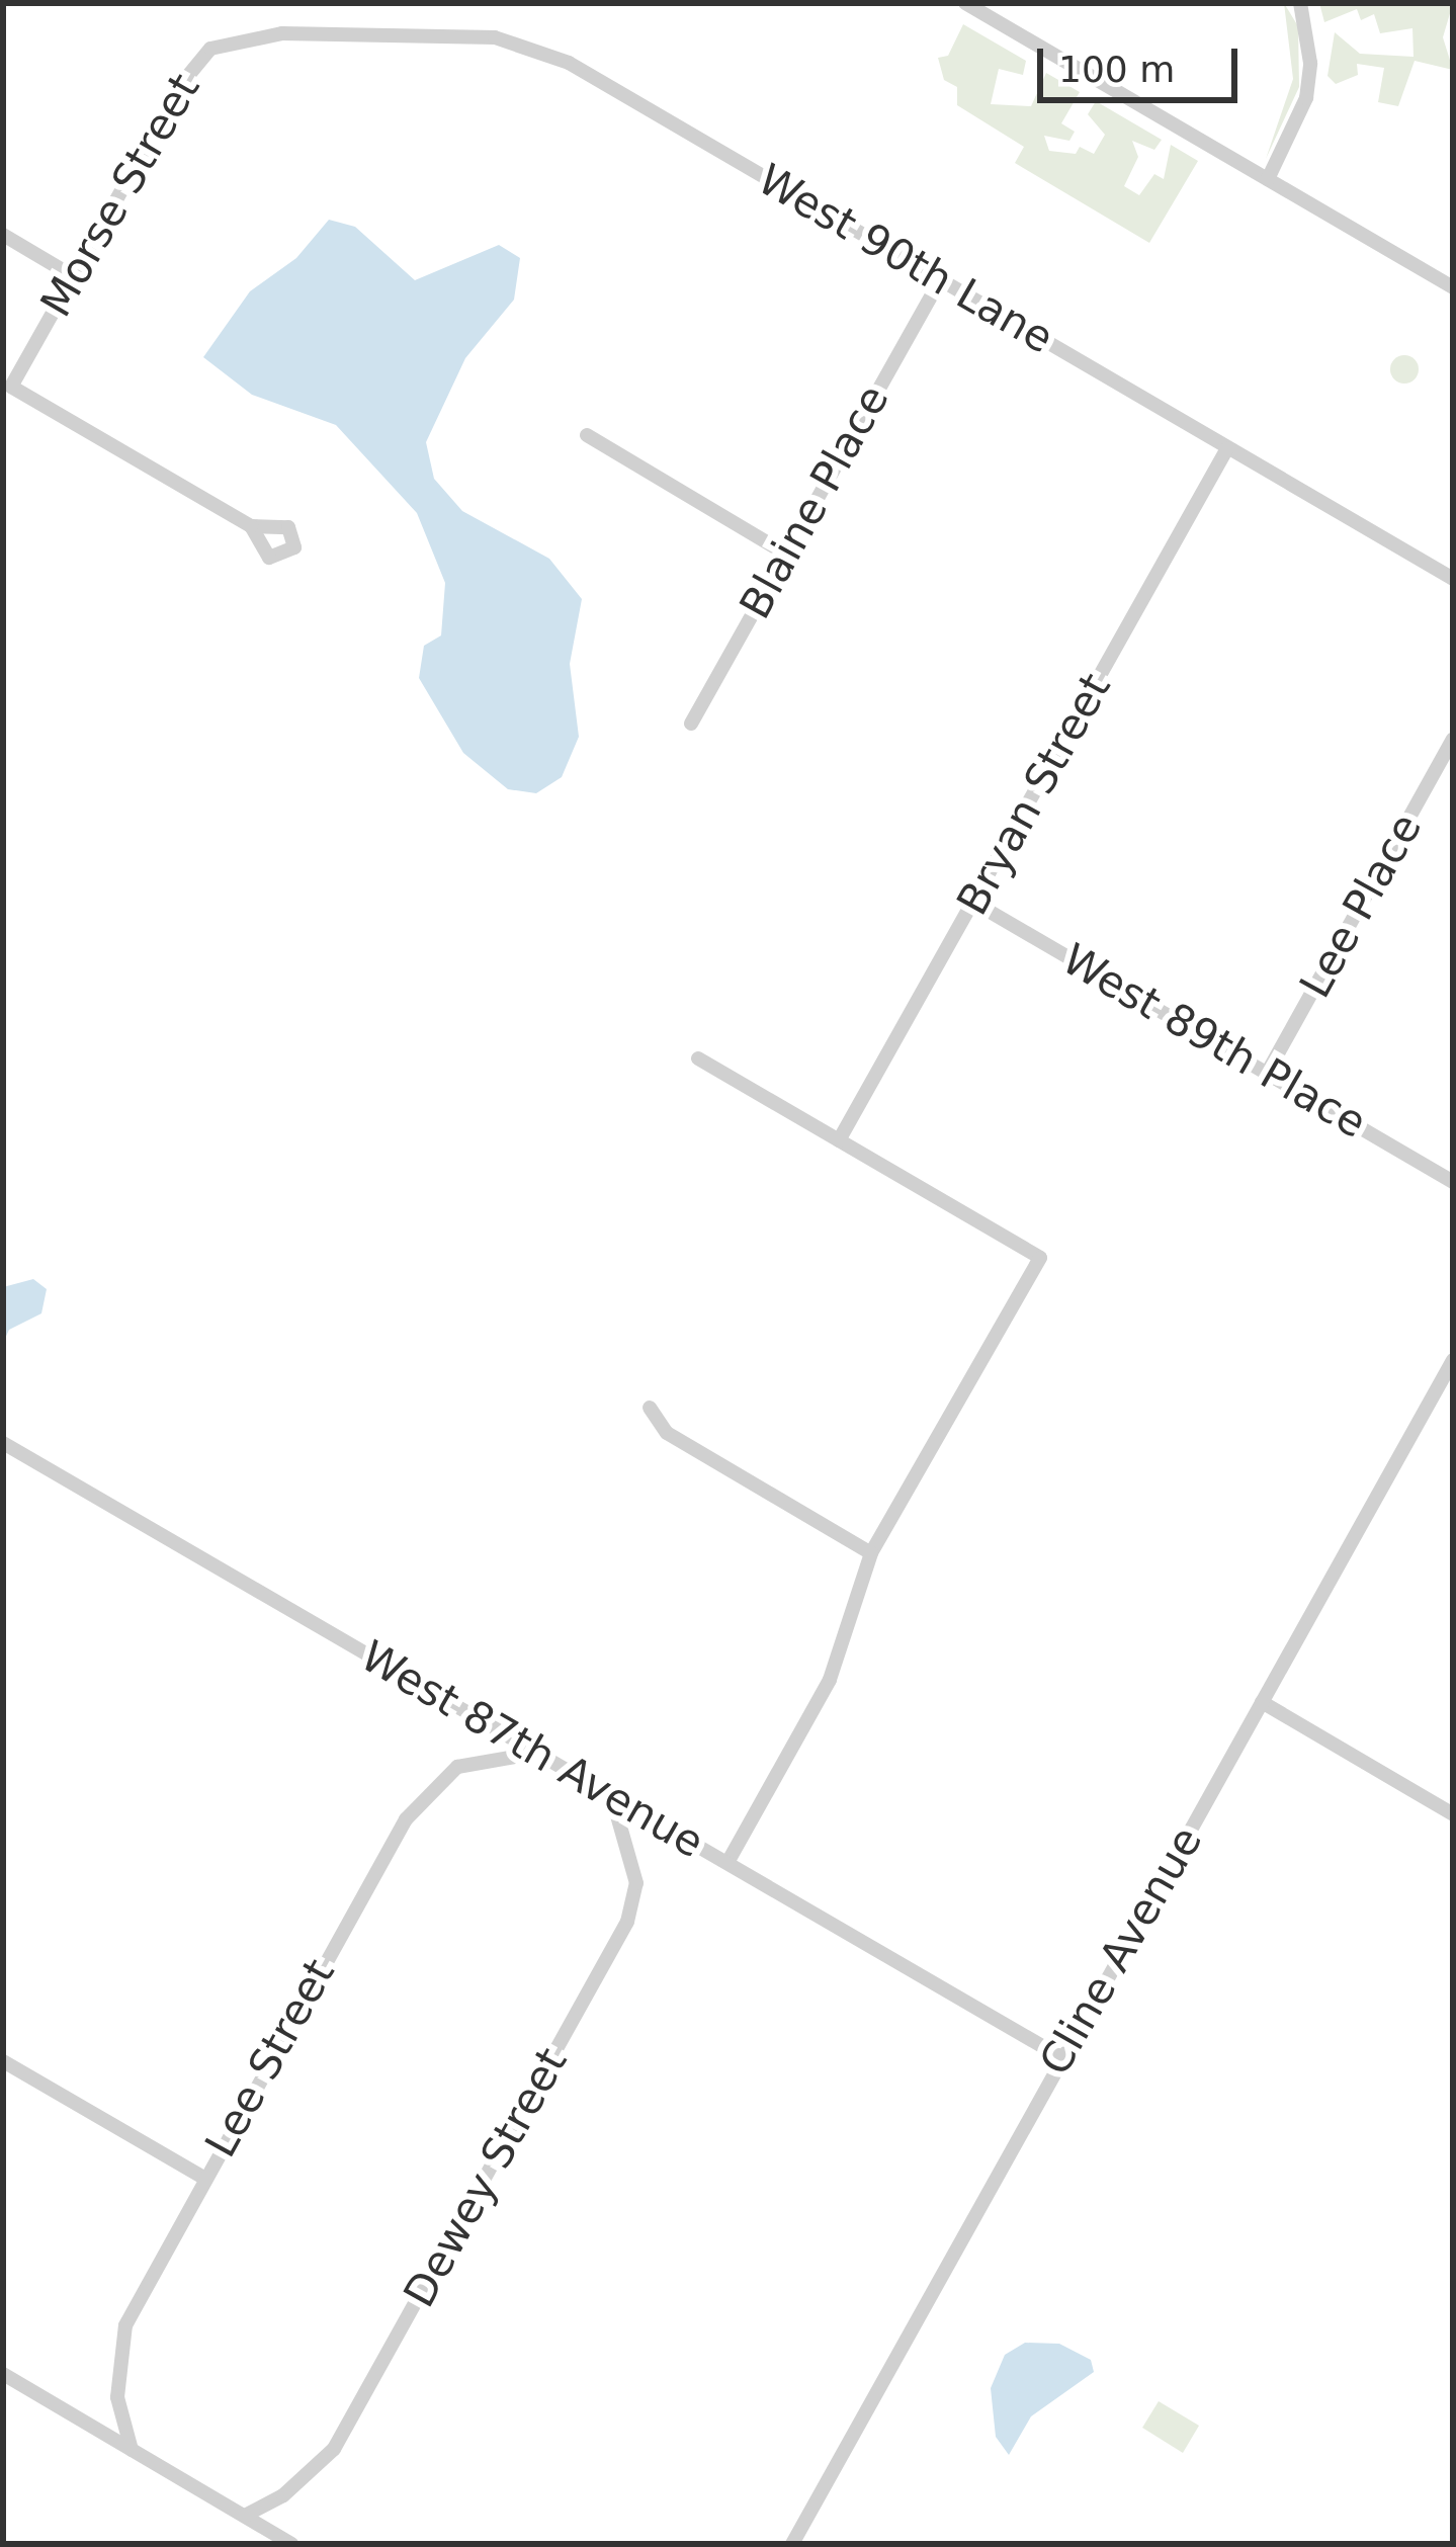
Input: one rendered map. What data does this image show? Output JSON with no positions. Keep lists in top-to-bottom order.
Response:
{
  "streets": {
    "street": [
      "Morse Street",
      "West 90th Lane",
      "Blaine Place",
      "Bryan Street",
      "Lee Place",
      "West 89th Place",
      "West 87th Avenue",
      "Cline Avenue",
      "Lee Street",
      "Dewey Street"
    ]
  },
  "crossings": [
    ["Morse Street", "West 90th Lane"],
    ["West 90th Lane", "Blaine Place"],
    ["West 90th Lane", "Bryan Street"],
    ["Bryan Street", "West 89th Place"],
    ["Lee Place", "West 89th Place"],
    ["West 87th Avenue", "Cline Avenue"],
    ["West 87th Avenue", "Lee Street"],
    ["West 87th Avenue", "Dewey Street"]
  ],
  "scale_bar": "100 m"
}
